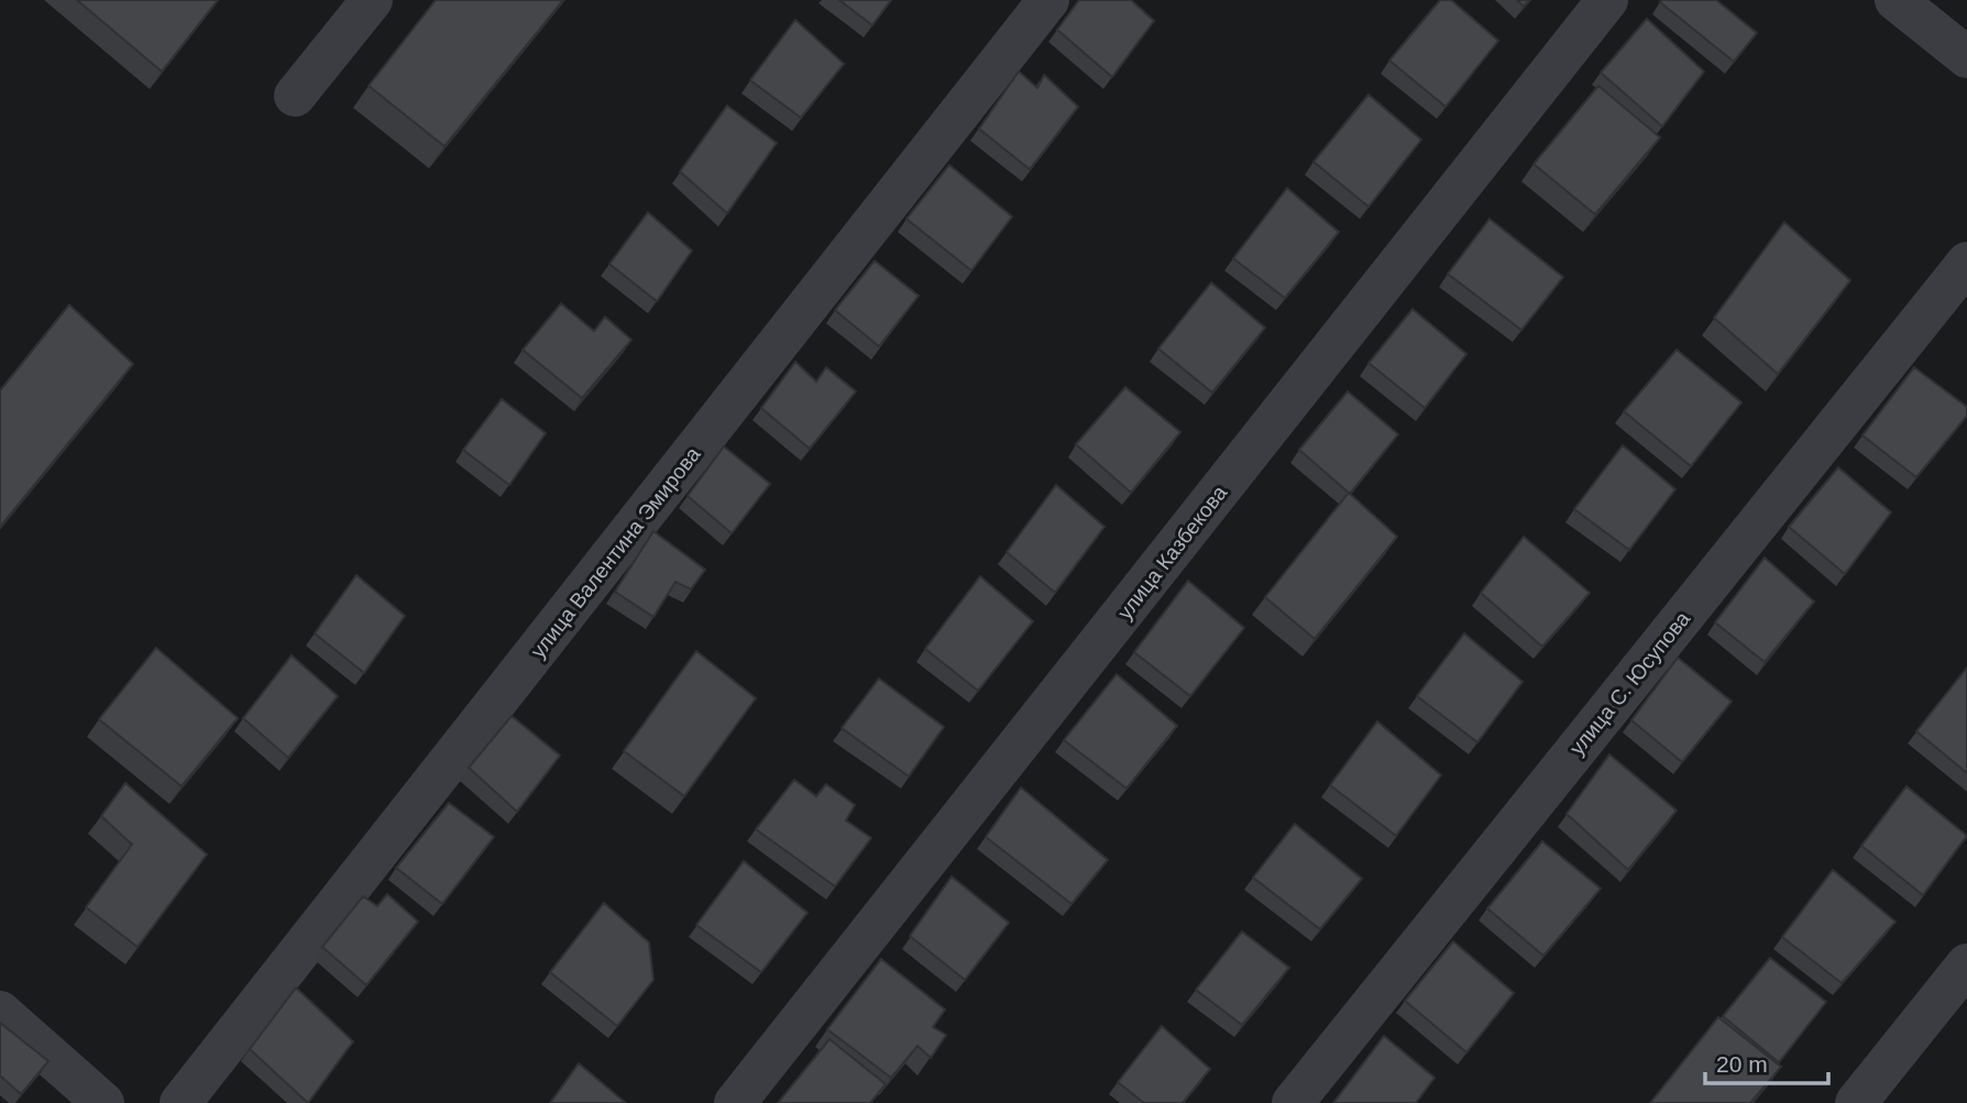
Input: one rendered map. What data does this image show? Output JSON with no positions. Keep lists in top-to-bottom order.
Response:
{
  "streets": {
    "street": ["улица Валентина Эмирова", "улица Казбекова", "улица С. Юсупова"]
  },
  "scale_bar": "20 m"
}
